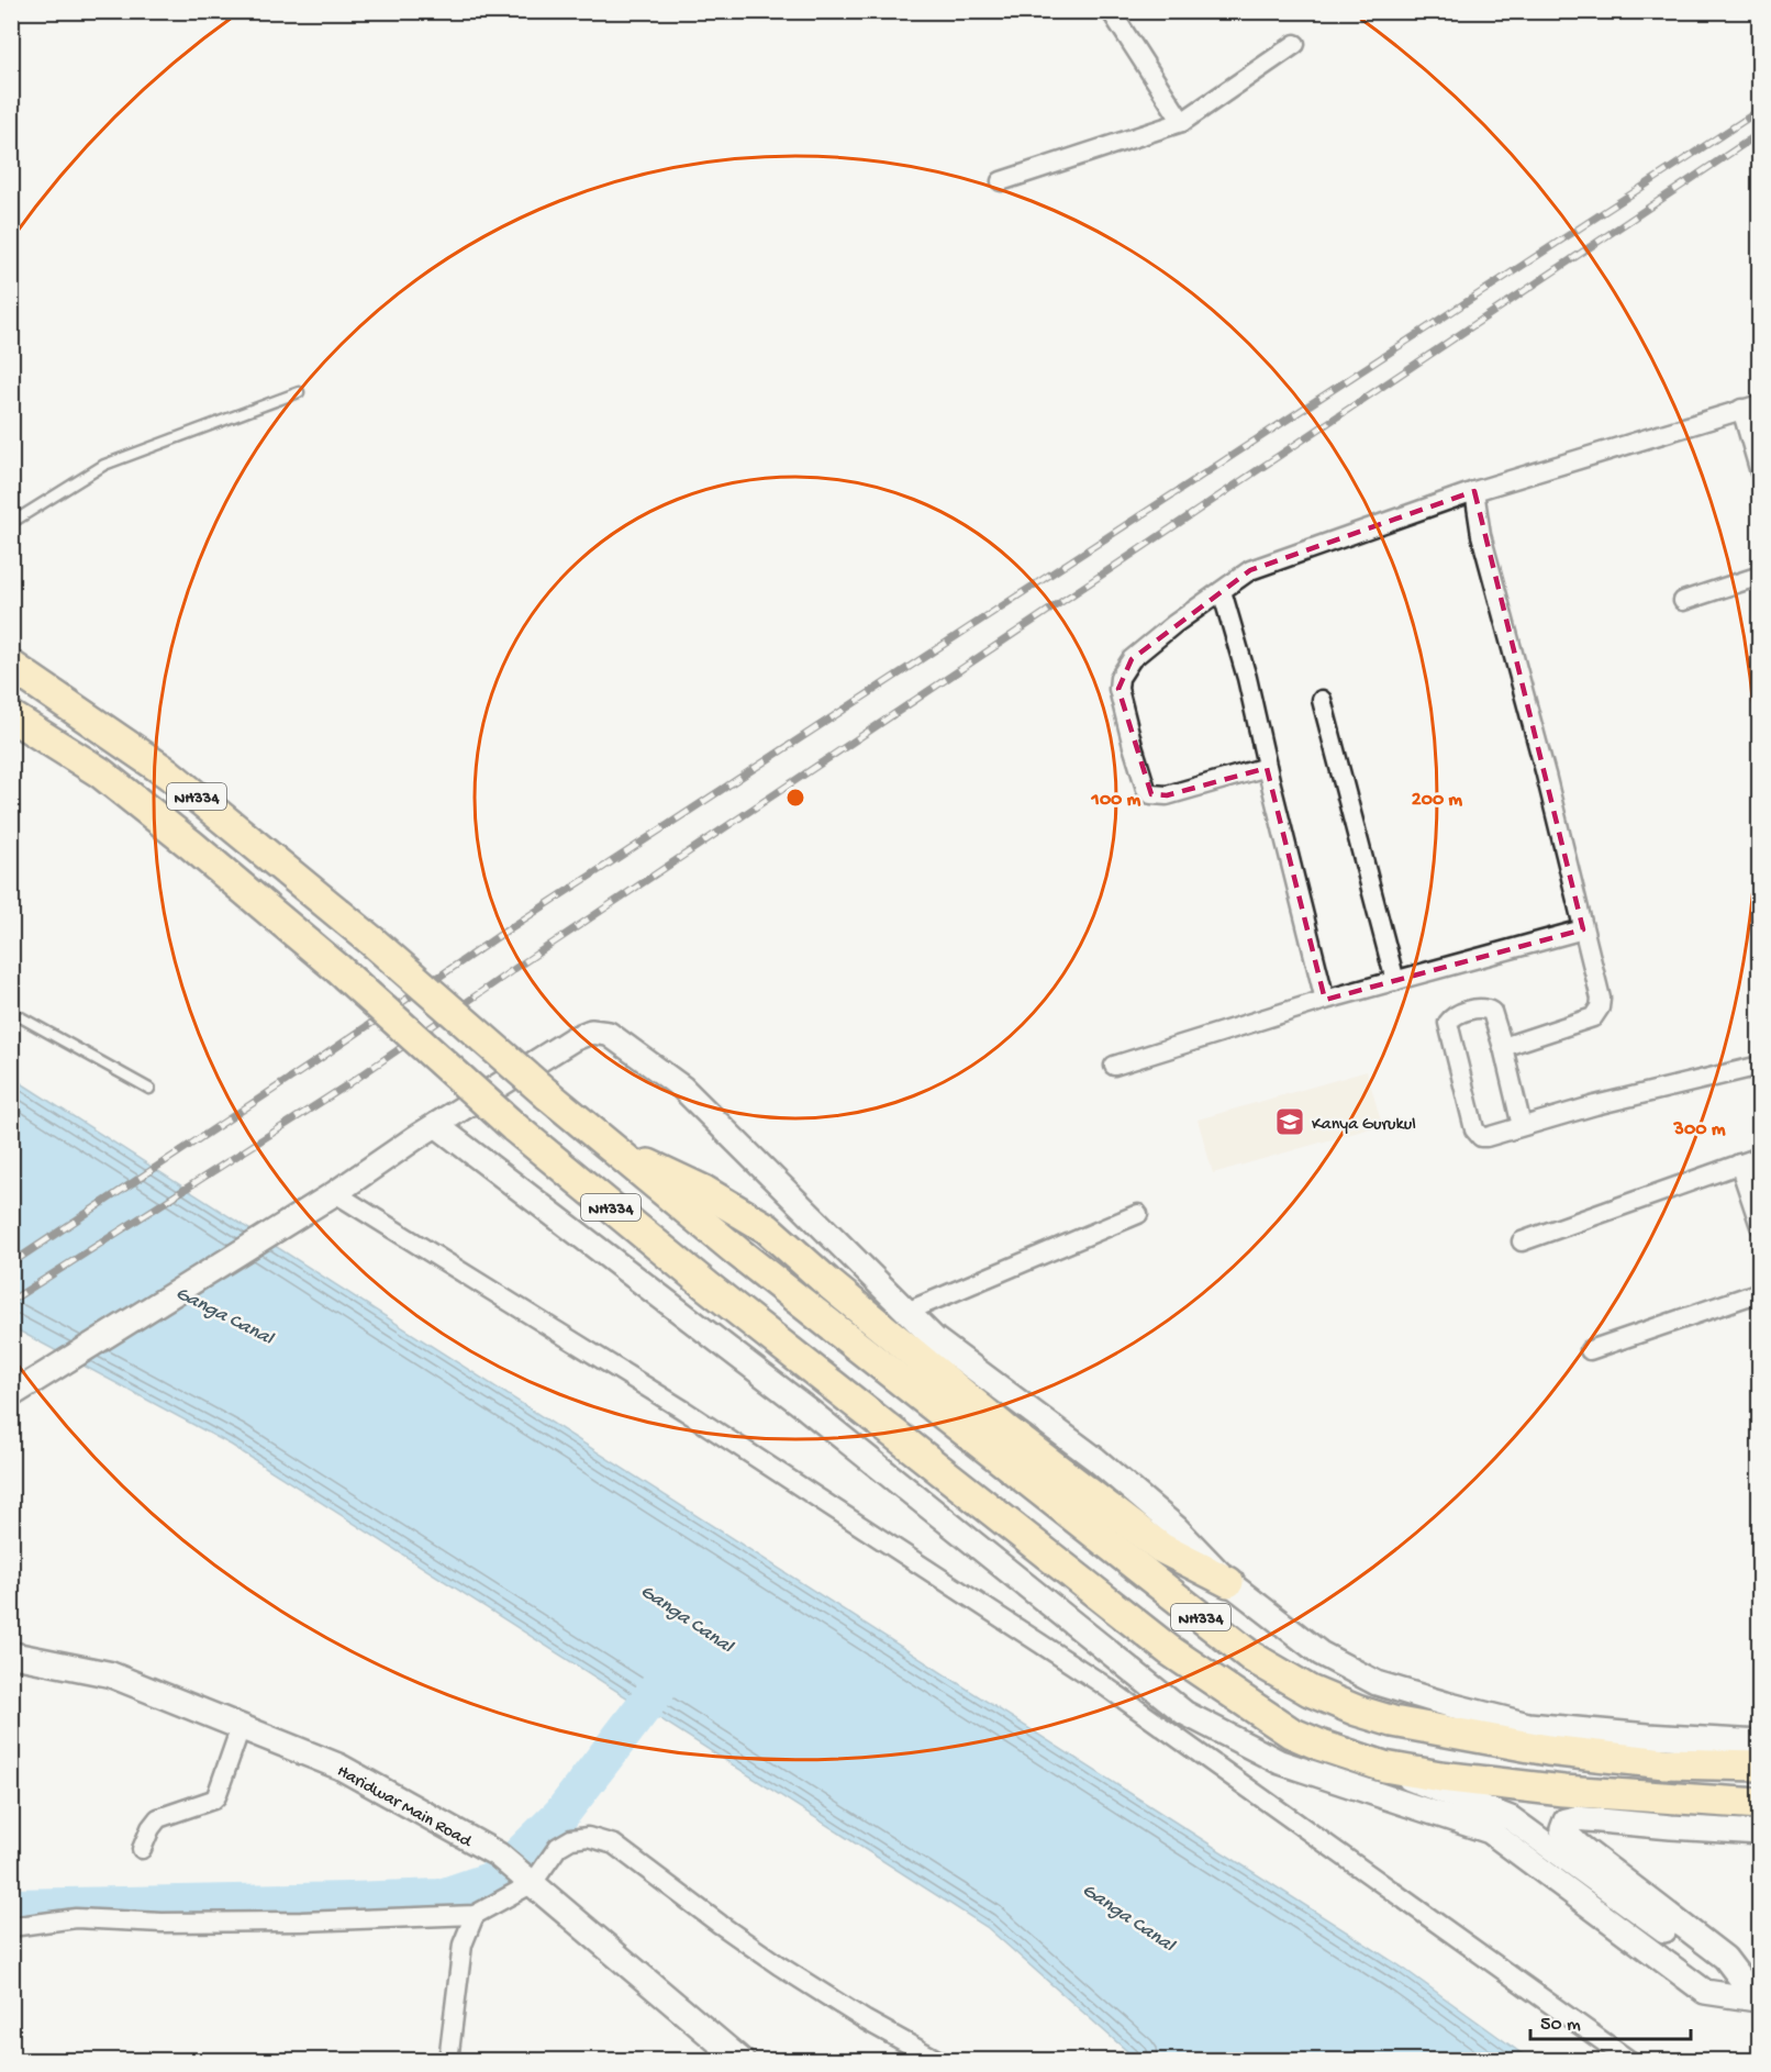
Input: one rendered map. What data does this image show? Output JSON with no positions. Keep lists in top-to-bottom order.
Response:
{
  "streets": {
    "highway": ["NH334"],
    "main road": ["Haridwar Main Road"]
  },
  "water": ["Ganga Canal"],
  "places": {
    "school or university": ["Kanya Gurukul"]
  },
  "scale_bar": "50 m",
  "rings": ["100 m", "200 m", "300 m"]
}
